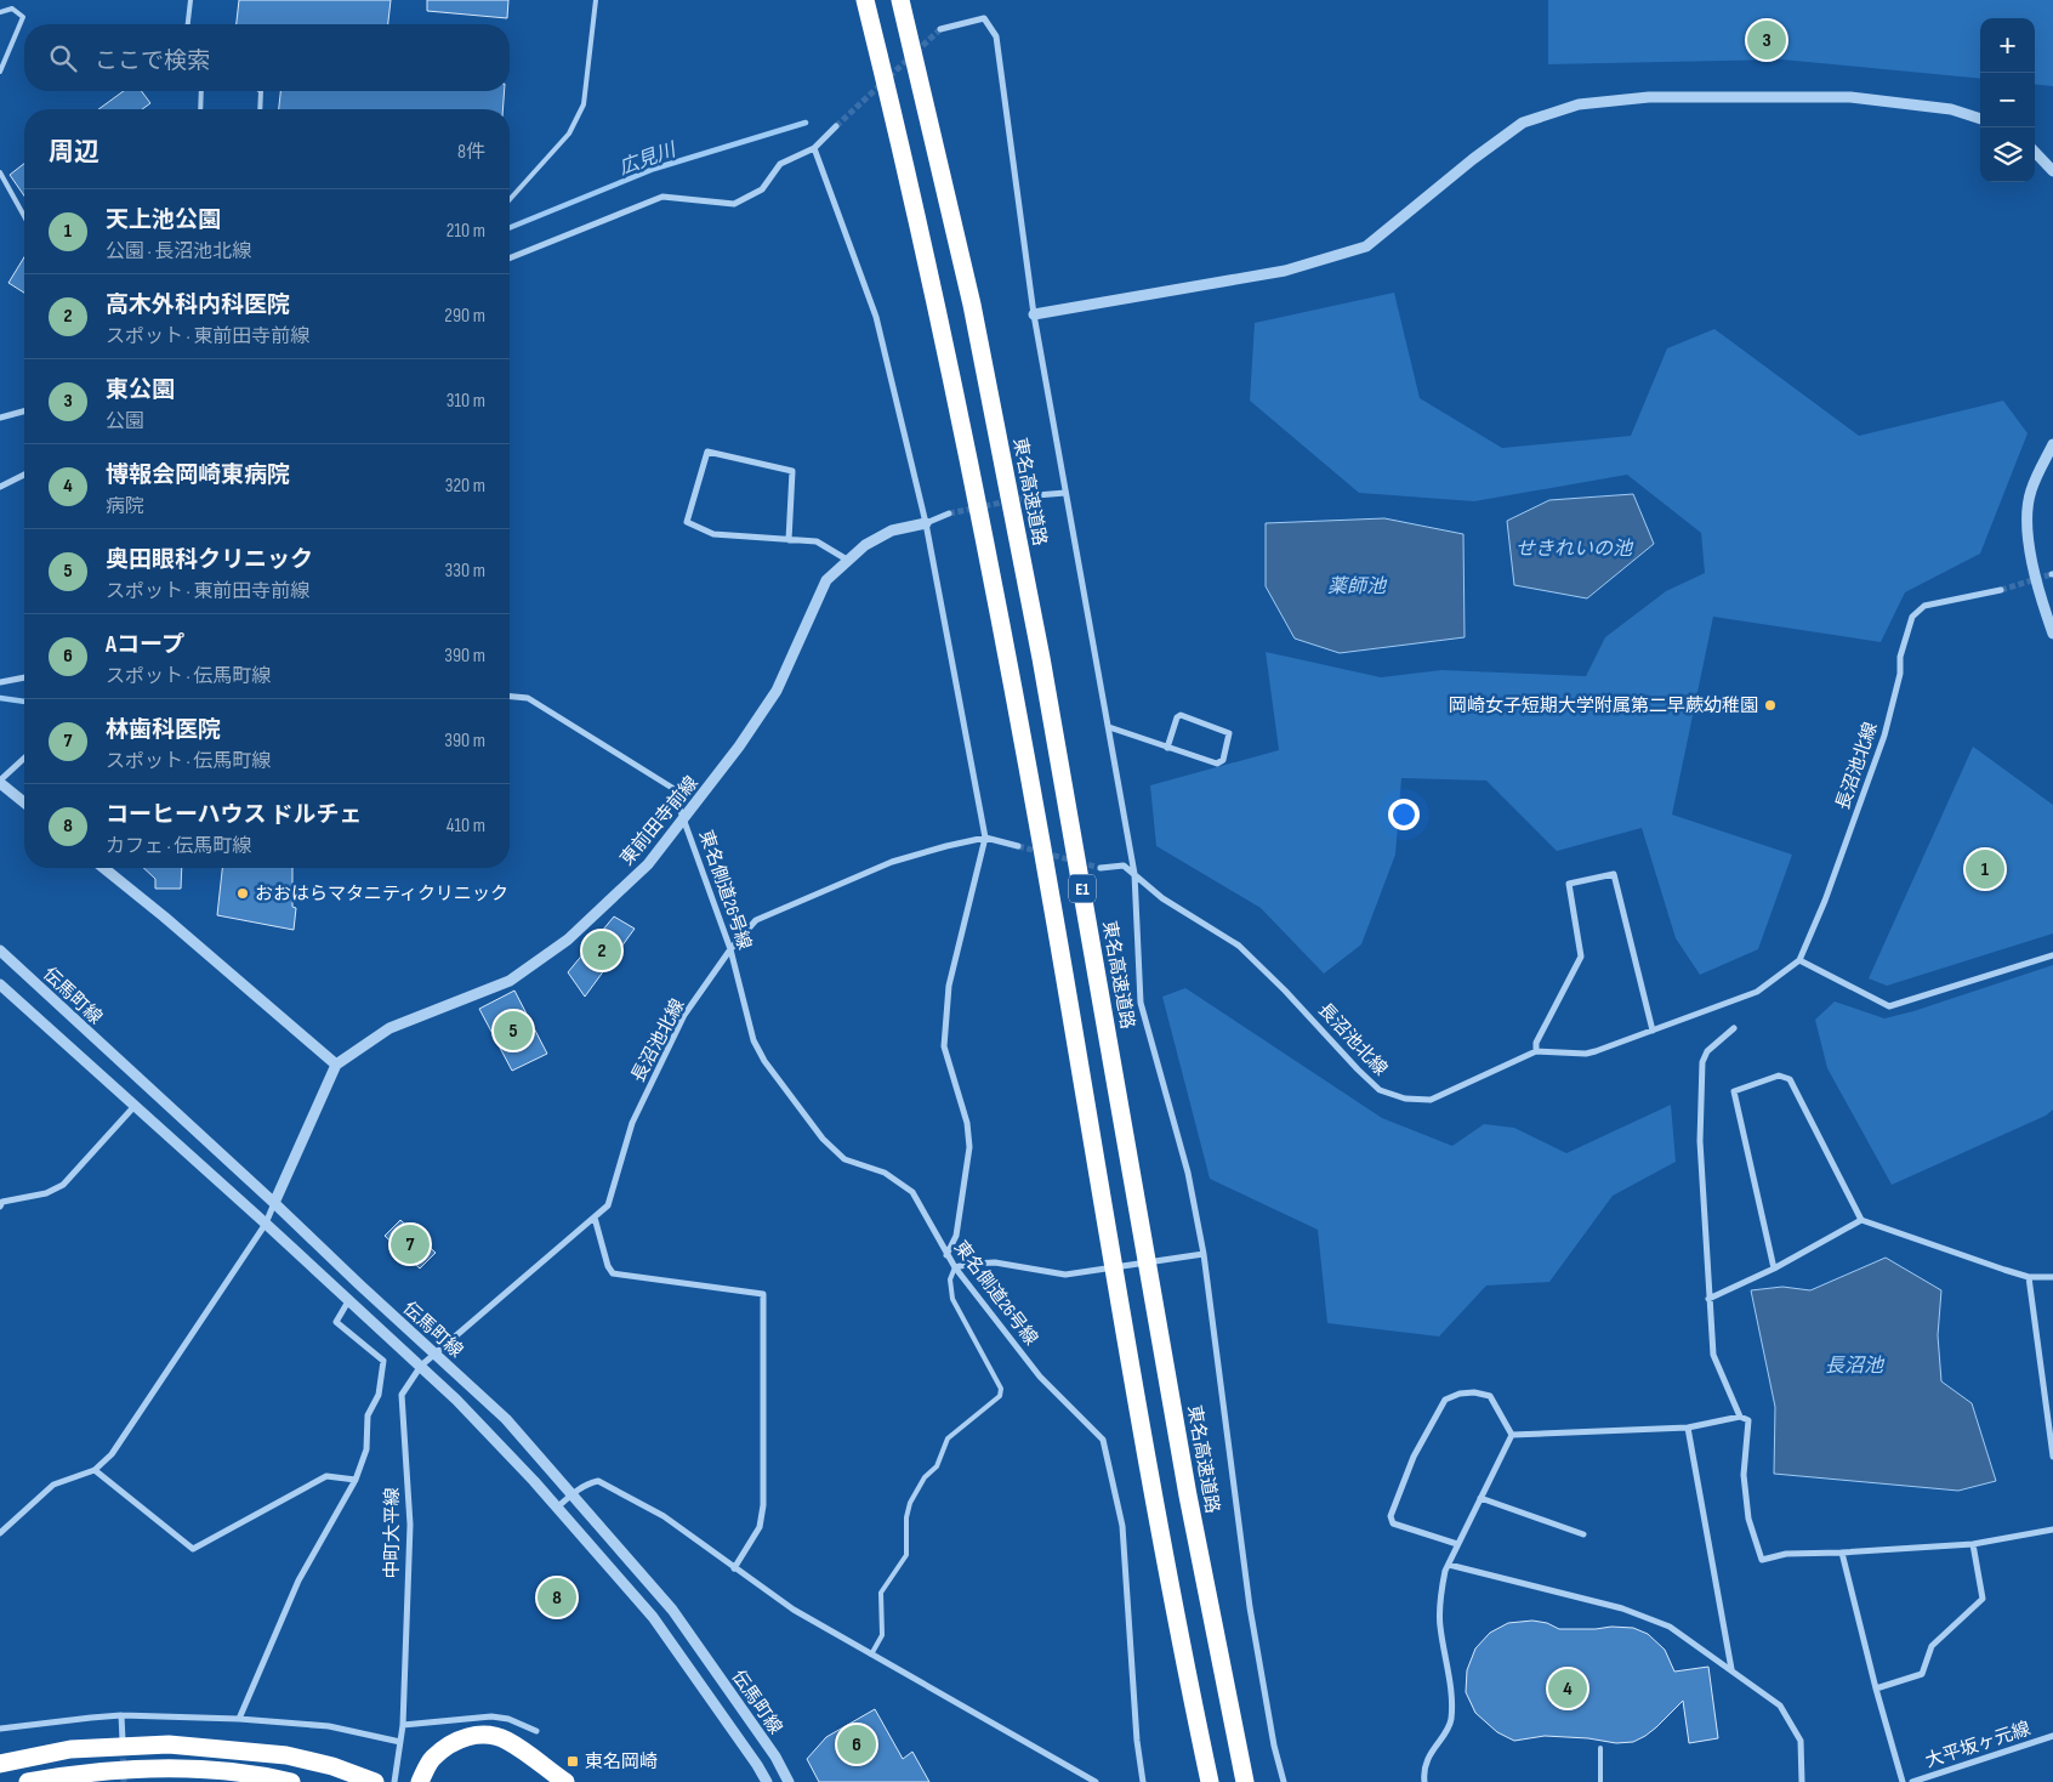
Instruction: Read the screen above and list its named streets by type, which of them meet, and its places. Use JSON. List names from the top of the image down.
{
  "streets": {
    "highway": ["東名高速道路", "E1"],
    "street": [
      "長沼池北線",
      "東前田寺前線",
      "東名側道26号線",
      "伝馬町線",
      "中町大平線",
      "大平坂ヶ元線"
    ]
  },
  "crossings": [
    ["長沼池北線", "東名側道26号線"],
    ["長沼池北線", "伝馬町線"],
    ["長沼池北線", "中町大平線"],
    ["東前田寺前線", "東名側道26号線"],
    ["伝馬町線", "中町大平線"]
  ],
  "water": [
    "広見川",
    "せきれいの池",
    "薬師池",
    "長沼池"
  ],
  "places": {
    "other": ["岡崎女子短期大学附属第二早蕨幼稚園", "おおはらマタニティクリニック"],
    "transit": ["東名岡崎"]
  },
  "page": {
    "map_buttons": ["+", "−"],
    "pins": [
      "3",
      "1",
      "2",
      "5",
      "7",
      "8",
      "4",
      "6"
    ],
    "search": "ここで検索",
    "heading": ["周辺", "8件"],
    "list": [
      {
        "mark": "1",
        "name": "天上池公園",
        "note": "公園 · 長沼池北線",
        "value": "210 m"
      },
      {
        "mark": "2",
        "name": "高木外科内科医院",
        "note": "スポット · 東前田寺前線",
        "value": "290 m"
      },
      {
        "mark": "3",
        "name": "東公園",
        "note": "公園",
        "value": "310 m"
      },
      {
        "mark": "4",
        "name": "博報会岡崎東病院",
        "note": "病院",
        "value": "320 m"
      },
      {
        "mark": "5",
        "name": "奥田眼科クリニック",
        "note": "スポット · 東前田寺前線",
        "value": "330 m"
      },
      {
        "mark": "6",
        "name": "Aコープ",
        "note": "スポット · 伝馬町線",
        "value": "390 m"
      },
      {
        "mark": "7",
        "name": "林歯科医院",
        "note": "スポット · 伝馬町線",
        "value": "390 m"
      },
      {
        "mark": "8",
        "name": "コーヒーハウス ドルチェ",
        "note": "カフェ · 伝馬町線",
        "value": "410 m"
      }
    ]
  }
}
